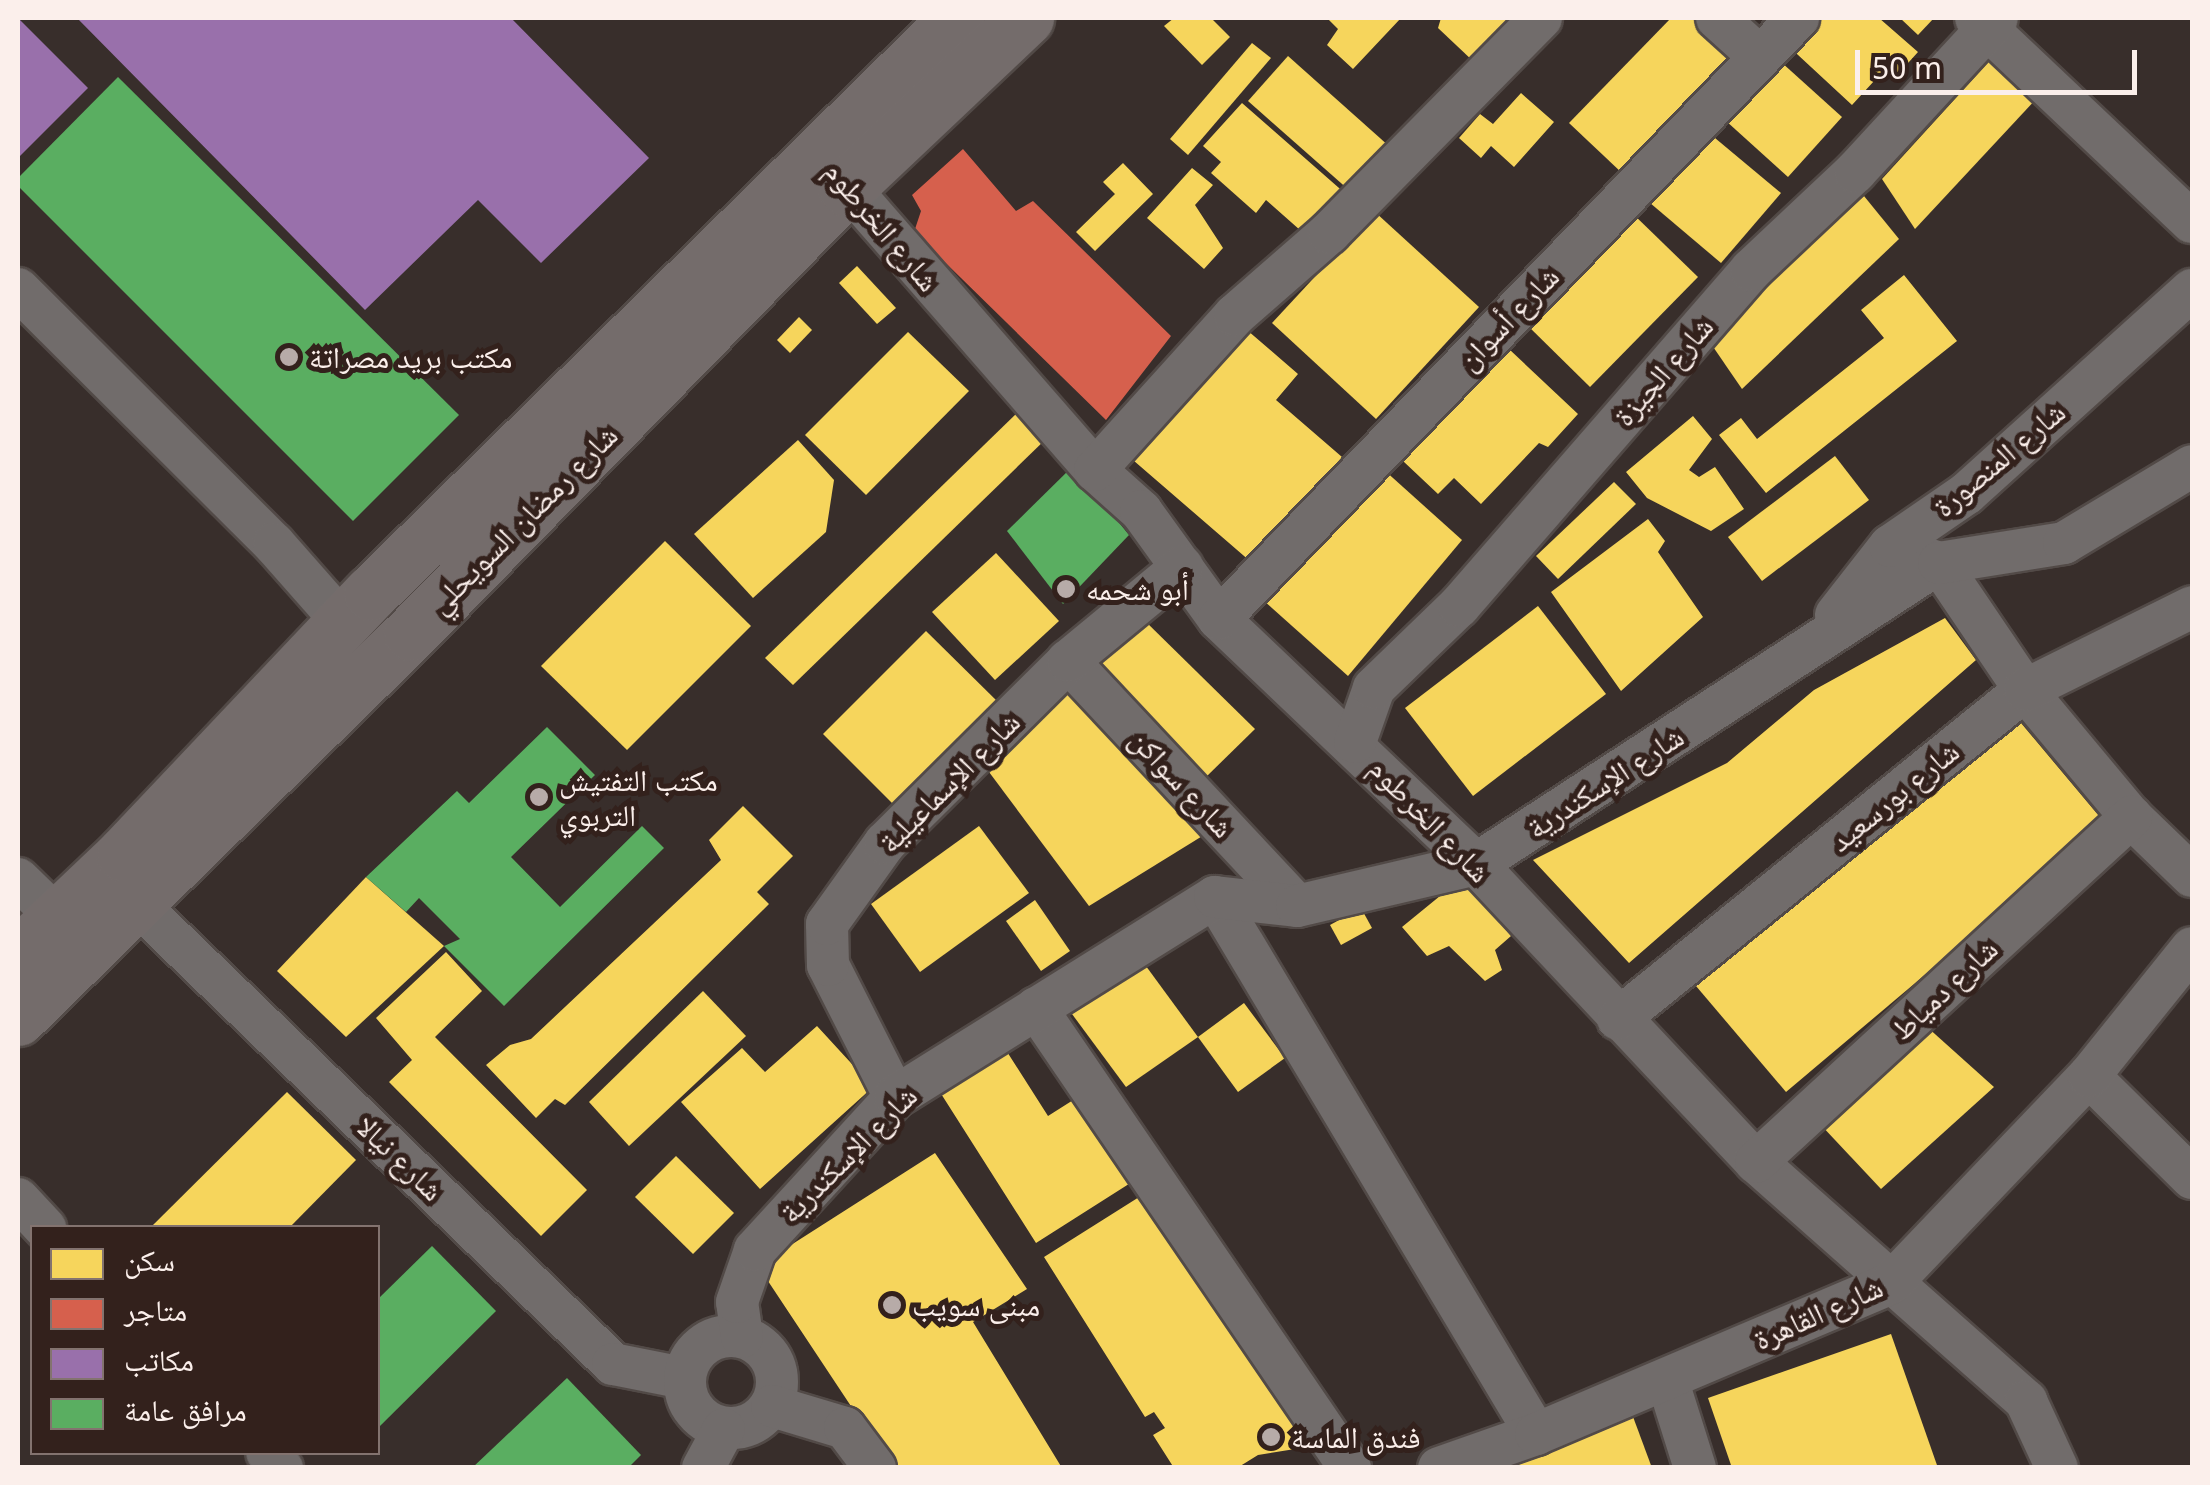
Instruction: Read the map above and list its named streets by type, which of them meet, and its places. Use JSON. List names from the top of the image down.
{
  "streets": {
    "main road": ["شارع رمضان السويحلي"],
    "street": [
      "شارع الخرطوم",
      "شارع أسوان",
      "شارع الجيزة",
      "شارع المنصورة",
      "شارع الإسماعيلية",
      "شارع الإسكندرية",
      "شارع سواكن",
      "شارع بورسعيد",
      "شارع دمياط",
      "شارع نيالا",
      "شارع القاهرة"
    ]
  },
  "crossings": [
    ["شارع الخرطوم", "شارع أسوان"],
    ["شارع الخرطوم", "شارع الجيزة"],
    ["شارع الخرطوم", "شارع رمضان السويحلي"],
    ["شارع الخرطوم", "شارع الإسماعيلية"],
    ["شارع الخرطوم", "شارع الإسكندرية"],
    ["شارع الخرطوم", "شارع بورسعيد"],
    ["شارع الخرطوم", "شارع دمياط"],
    ["شارع الخرطوم", "شارع القاهرة"],
    ["شارع المنصورة", "شارع الإسكندرية"],
    ["شارع رمضان السويحلي", "شارع نيالا"],
    ["شارع الإسماعيلية", "شارع الإسكندرية"],
    ["شارع الإسماعيلية", "شارع سواكن"],
    ["شارع الإسكندرية", "شارع سواكن"],
    ["شارع الإسكندرية", "شارع نيالا"]
  ],
  "places": [
    "مكتب بريد مصراتة",
    "أبو شحمه",
    "مكتب التفتيش التربوي",
    "مبنى سويب",
    "فندق الماسة"
  ],
  "legend": [
    "سكن",
    "متاجر",
    "مكاتب",
    "مرافق عامة"
  ],
  "scale_bar": "50 m"
}
